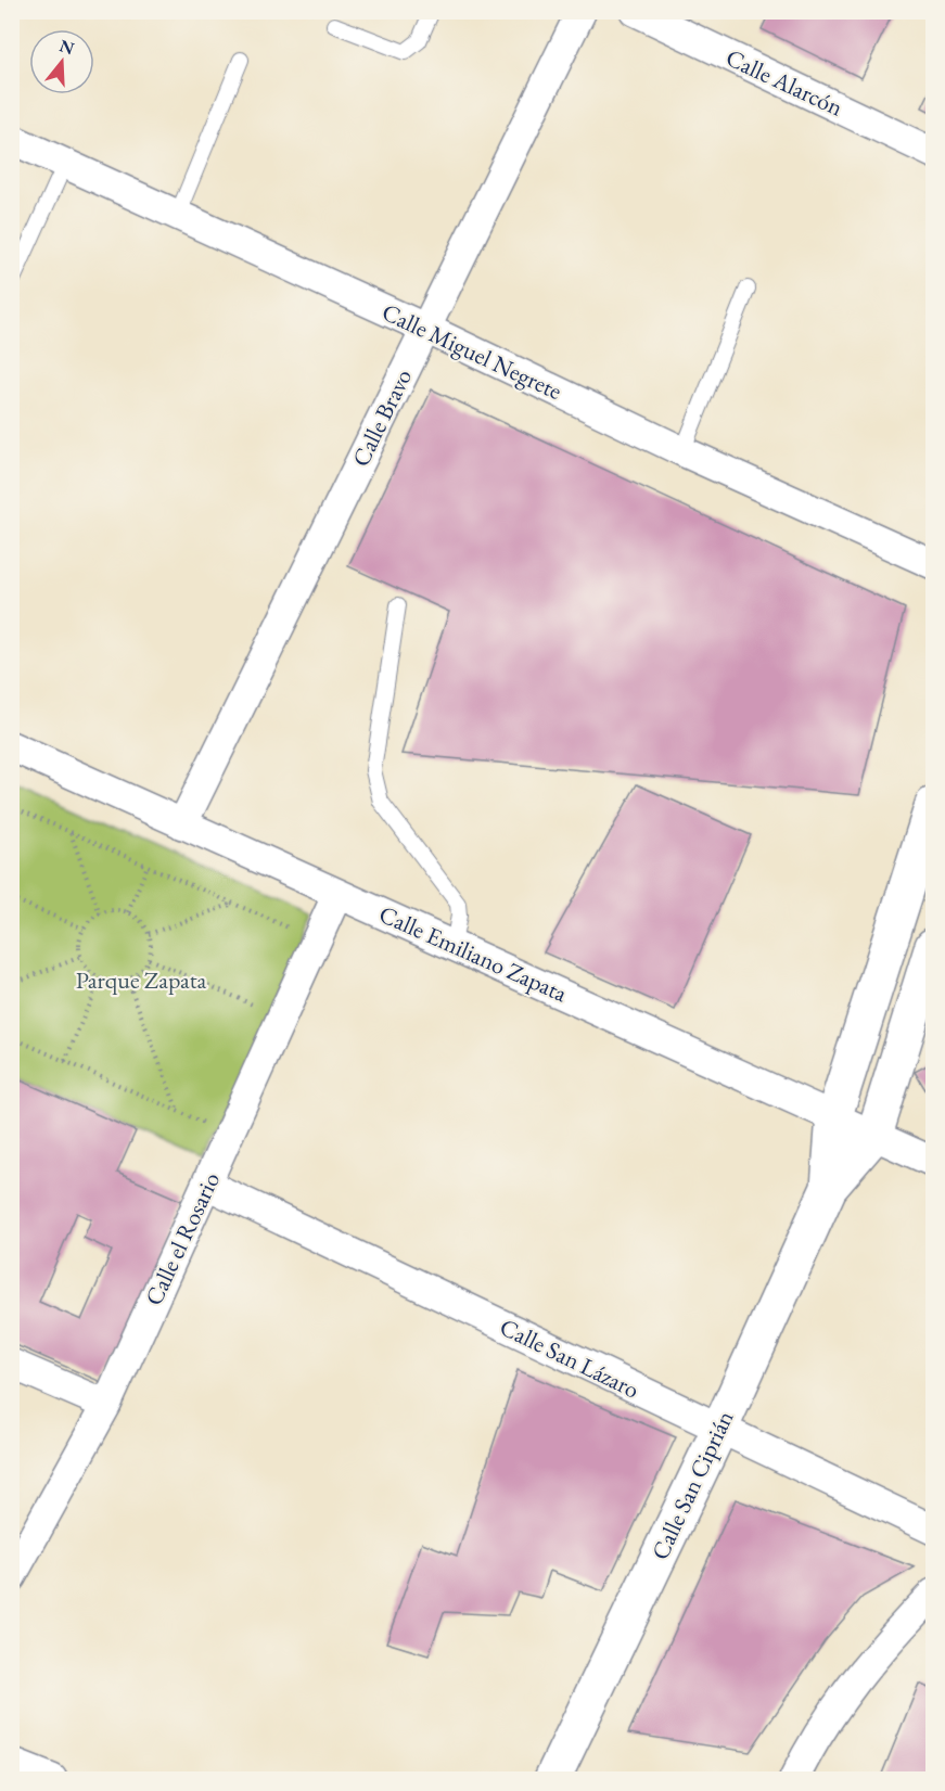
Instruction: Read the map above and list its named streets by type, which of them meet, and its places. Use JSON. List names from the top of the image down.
{
  "streets": {
    "street": [
      "Calle Alarcón",
      "Calle Miguel Negrete",
      "Calle Bravo",
      "Calle Emiliano Zapata",
      "Calle el Rosario",
      "Calle San Lázaro",
      "Calle San Ciprián"
    ]
  },
  "crossings": [
    ["Calle Miguel Negrete", "Calle Bravo"],
    ["Calle Bravo", "Calle Emiliano Zapata"],
    ["Calle Emiliano Zapata", "Calle el Rosario"],
    ["Calle Emiliano Zapata", "Calle San Ciprián"],
    ["Calle el Rosario", "Calle San Lázaro"],
    ["Calle San Lázaro", "Calle San Ciprián"]
  ],
  "parks": ["Parque Zapata"],
  "north": "top"
}
